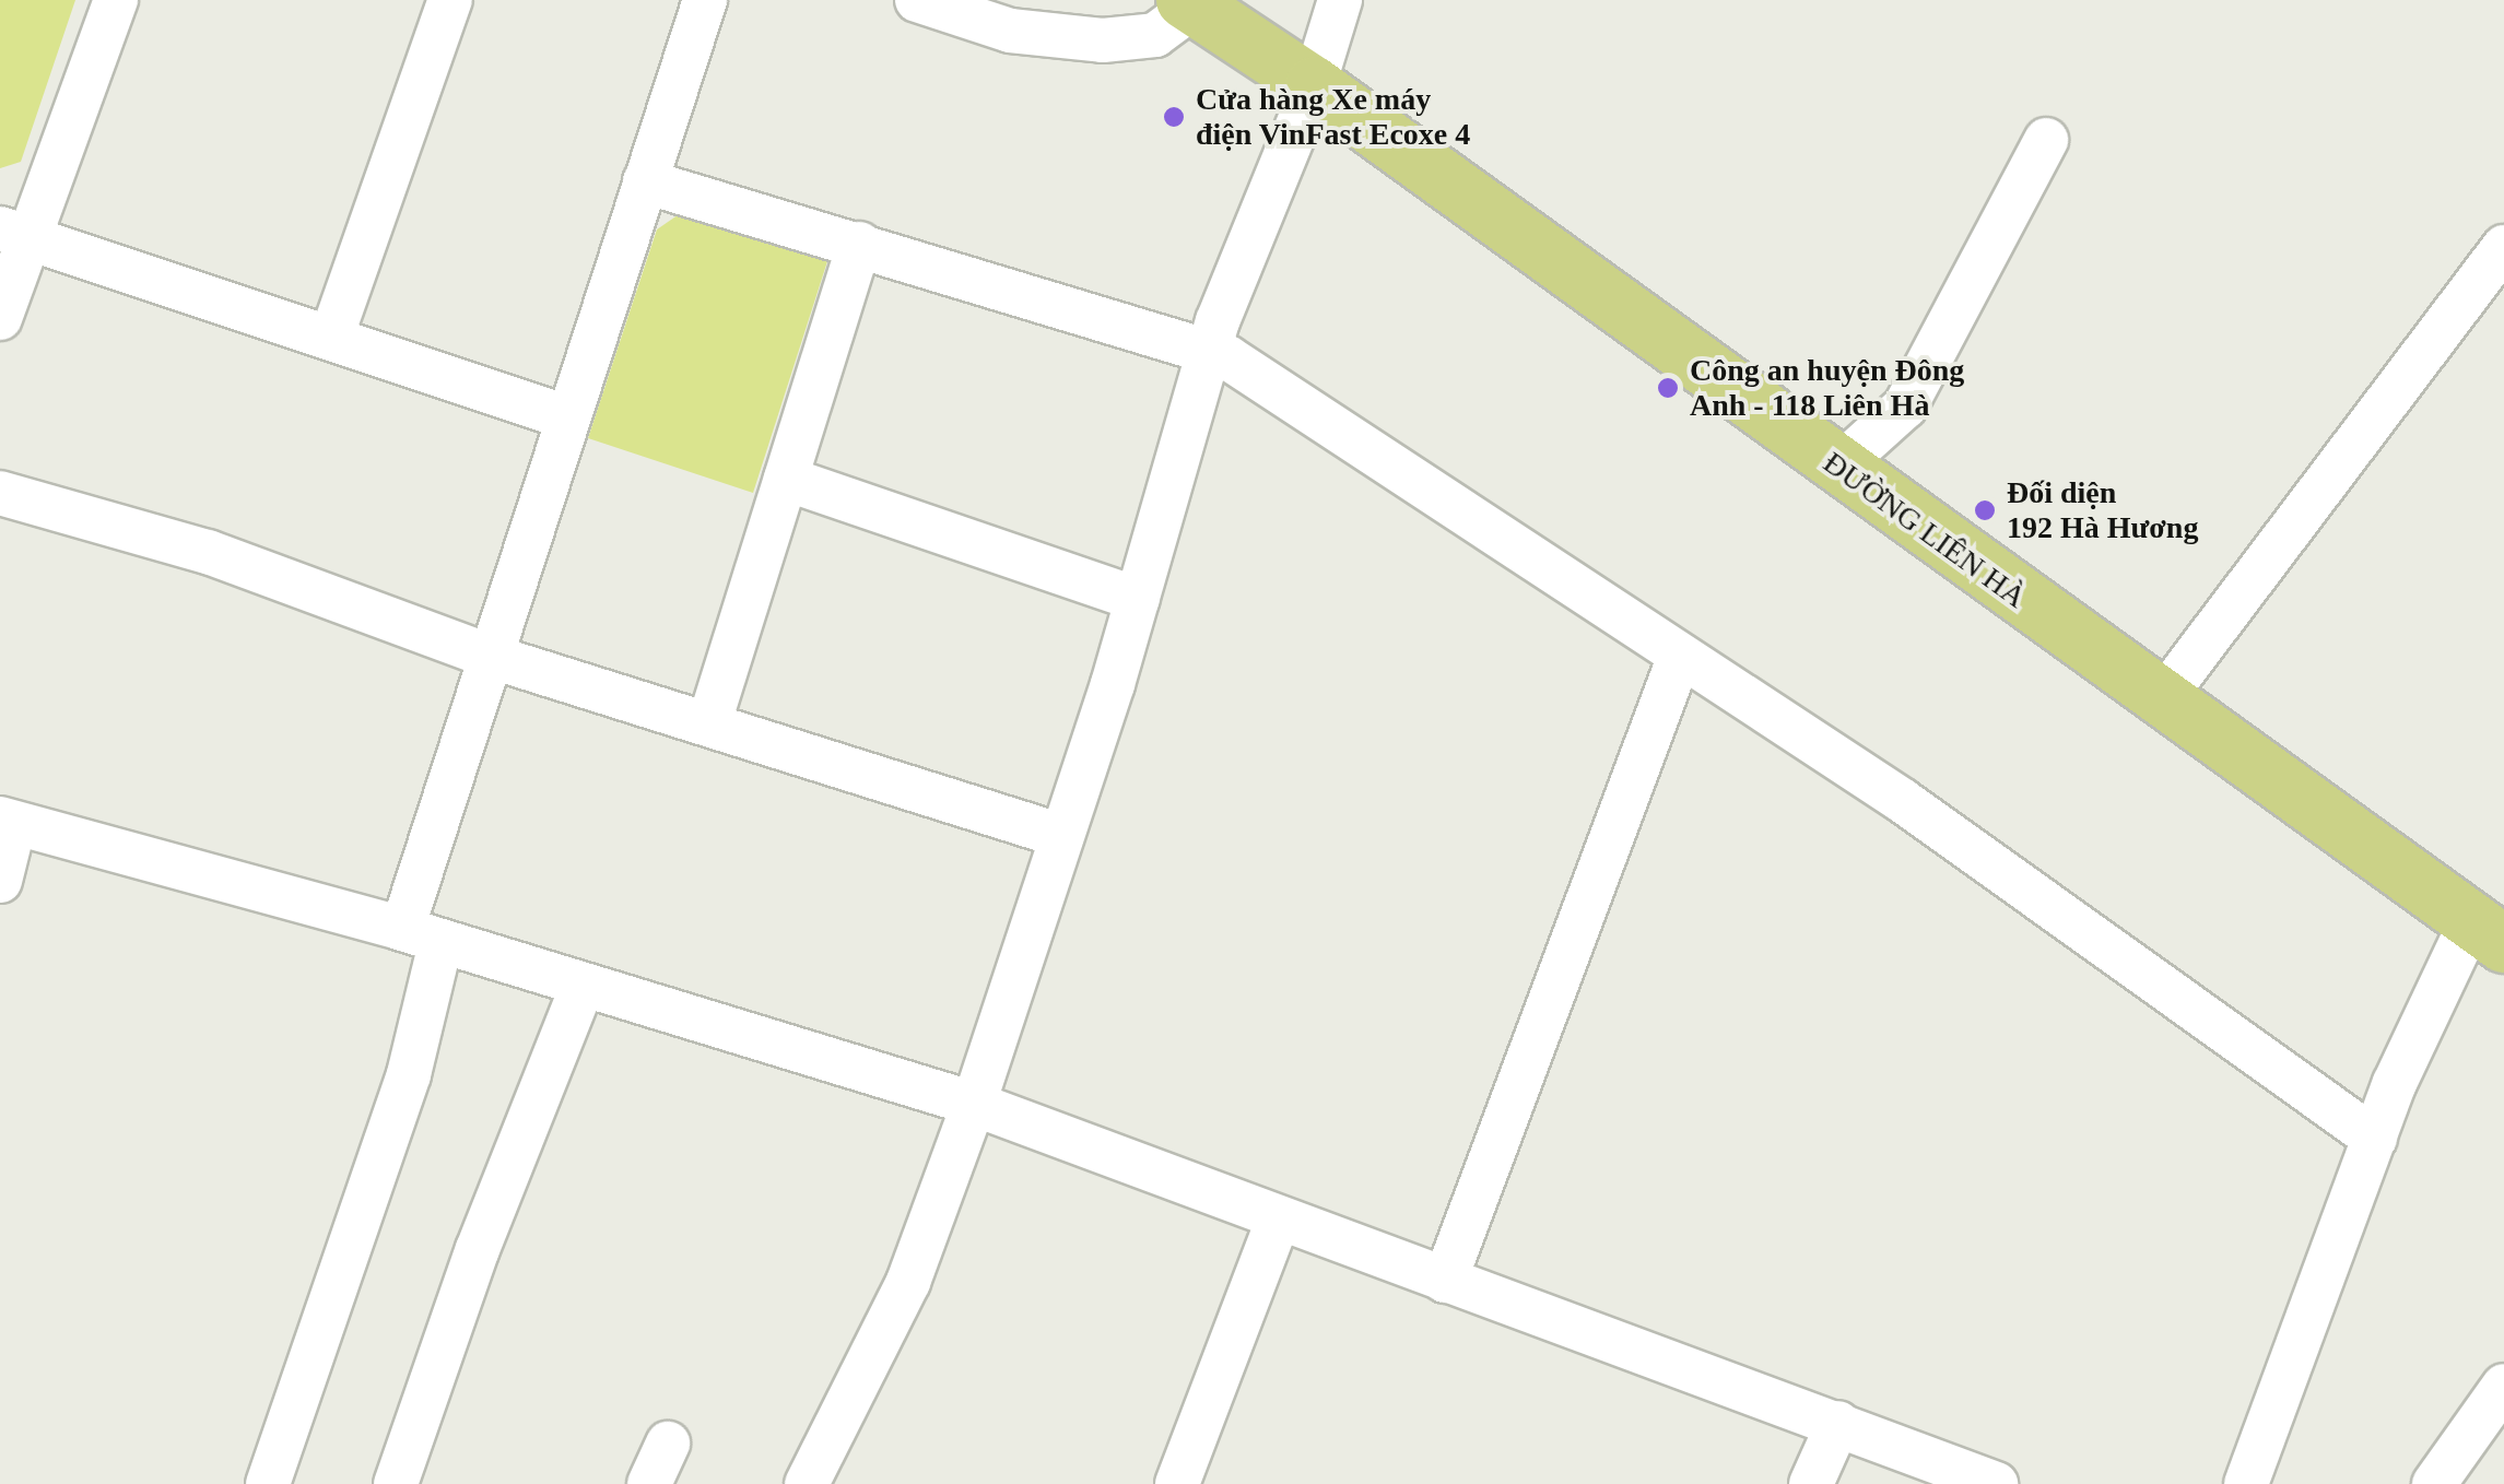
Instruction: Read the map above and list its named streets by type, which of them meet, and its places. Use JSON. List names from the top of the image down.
{
  "streets": {
    "main road": ["ĐƯỜNG LIÊN HÀ"]
  },
  "places": ["Cửa hàng Xe máy điện VinFast Ecoxe 4", "Công an huyện Đông Anh - 118 Liên Hà", "Đối diện 192 Hà Hương"]
}
